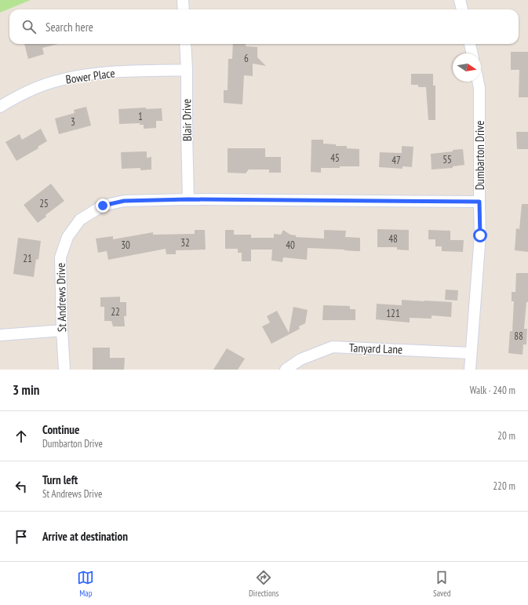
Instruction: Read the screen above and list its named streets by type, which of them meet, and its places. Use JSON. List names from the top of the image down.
{
  "streets": {
    "street": [
      "Bower Place",
      "Blair Drive",
      "Dumbarton Drive",
      "St Andrews Drive",
      "Tanyard Lane"
    ]
  },
  "crossings": [
    ["Bower Place", "Blair Drive"],
    ["Blair Drive", "St Andrews Drive"],
    ["Dumbarton Drive", "St Andrews Drive"],
    ["Dumbarton Drive", "Tanyard Lane"]
  ],
  "house_numbers": [
    "6",
    "1",
    "3",
    "45",
    "55",
    "47",
    "25",
    "48",
    "32",
    "30",
    "40",
    "21",
    "22",
    "121",
    "88"
  ],
  "north": "right",
  "page": {
    "search": "Search here",
    "heading": ["3 min", "Walk · 240 m"],
    "list": [
      ["Continue", "Dumbarton Drive", "20 m"],
      ["Turn left", "St Andrews Drive", "220 m"],
      "Arrive at destination"
    ],
    "nav": ["Map", "Directions", "Saved"]
  }
}
